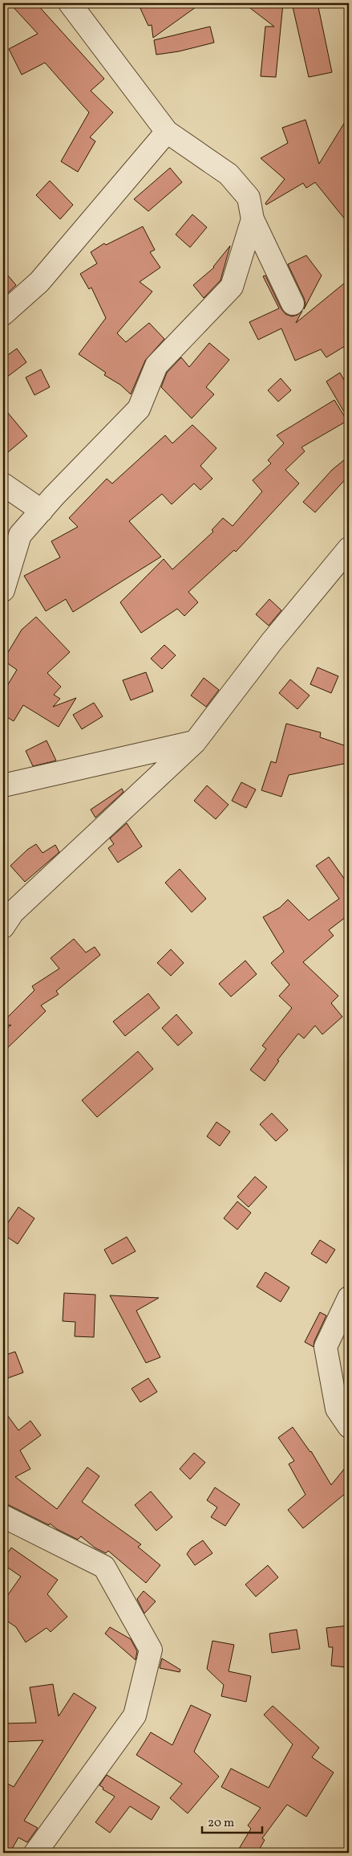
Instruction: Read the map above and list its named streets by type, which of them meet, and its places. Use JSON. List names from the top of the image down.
{
  "scale_bar": "20 m"
}
